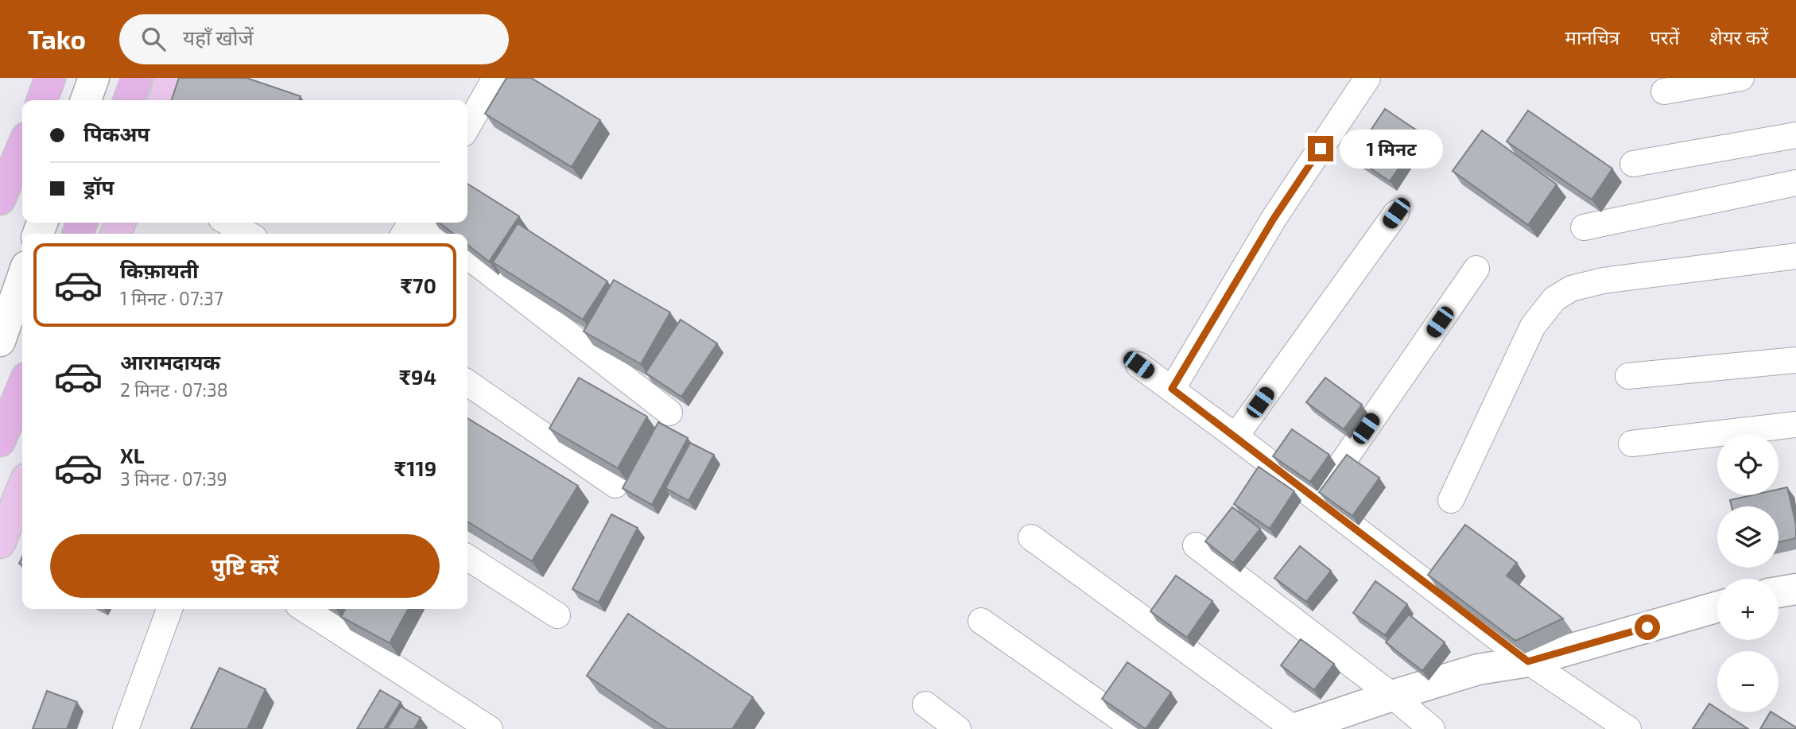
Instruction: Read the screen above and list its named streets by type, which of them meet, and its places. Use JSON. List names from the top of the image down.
{
  "page": {
    "header": "Tako",
    "search": "यहाँ खोजें",
    "nav": ["मानचित्र", "परतें", "शेयर करें"],
    "banner": ["पिकअप", "ड्रॉप"],
    "bubble": "1 मिनट",
    "list": [
      {
        "name": "किफ़ायती",
        "note": "1 मिनट · 07:37",
        "value": "₹70"
      },
      {
        "name": "आरामदायक",
        "note": "2 मिनट · 07:38",
        "value": "₹94"
      },
      {
        "name": "XL",
        "note": "3 मिनट · 07:39",
        "value": "₹119"
      }
    ],
    "map_buttons": ["+", "−"],
    "buttons": "पुष्टि करें"
  }
}
